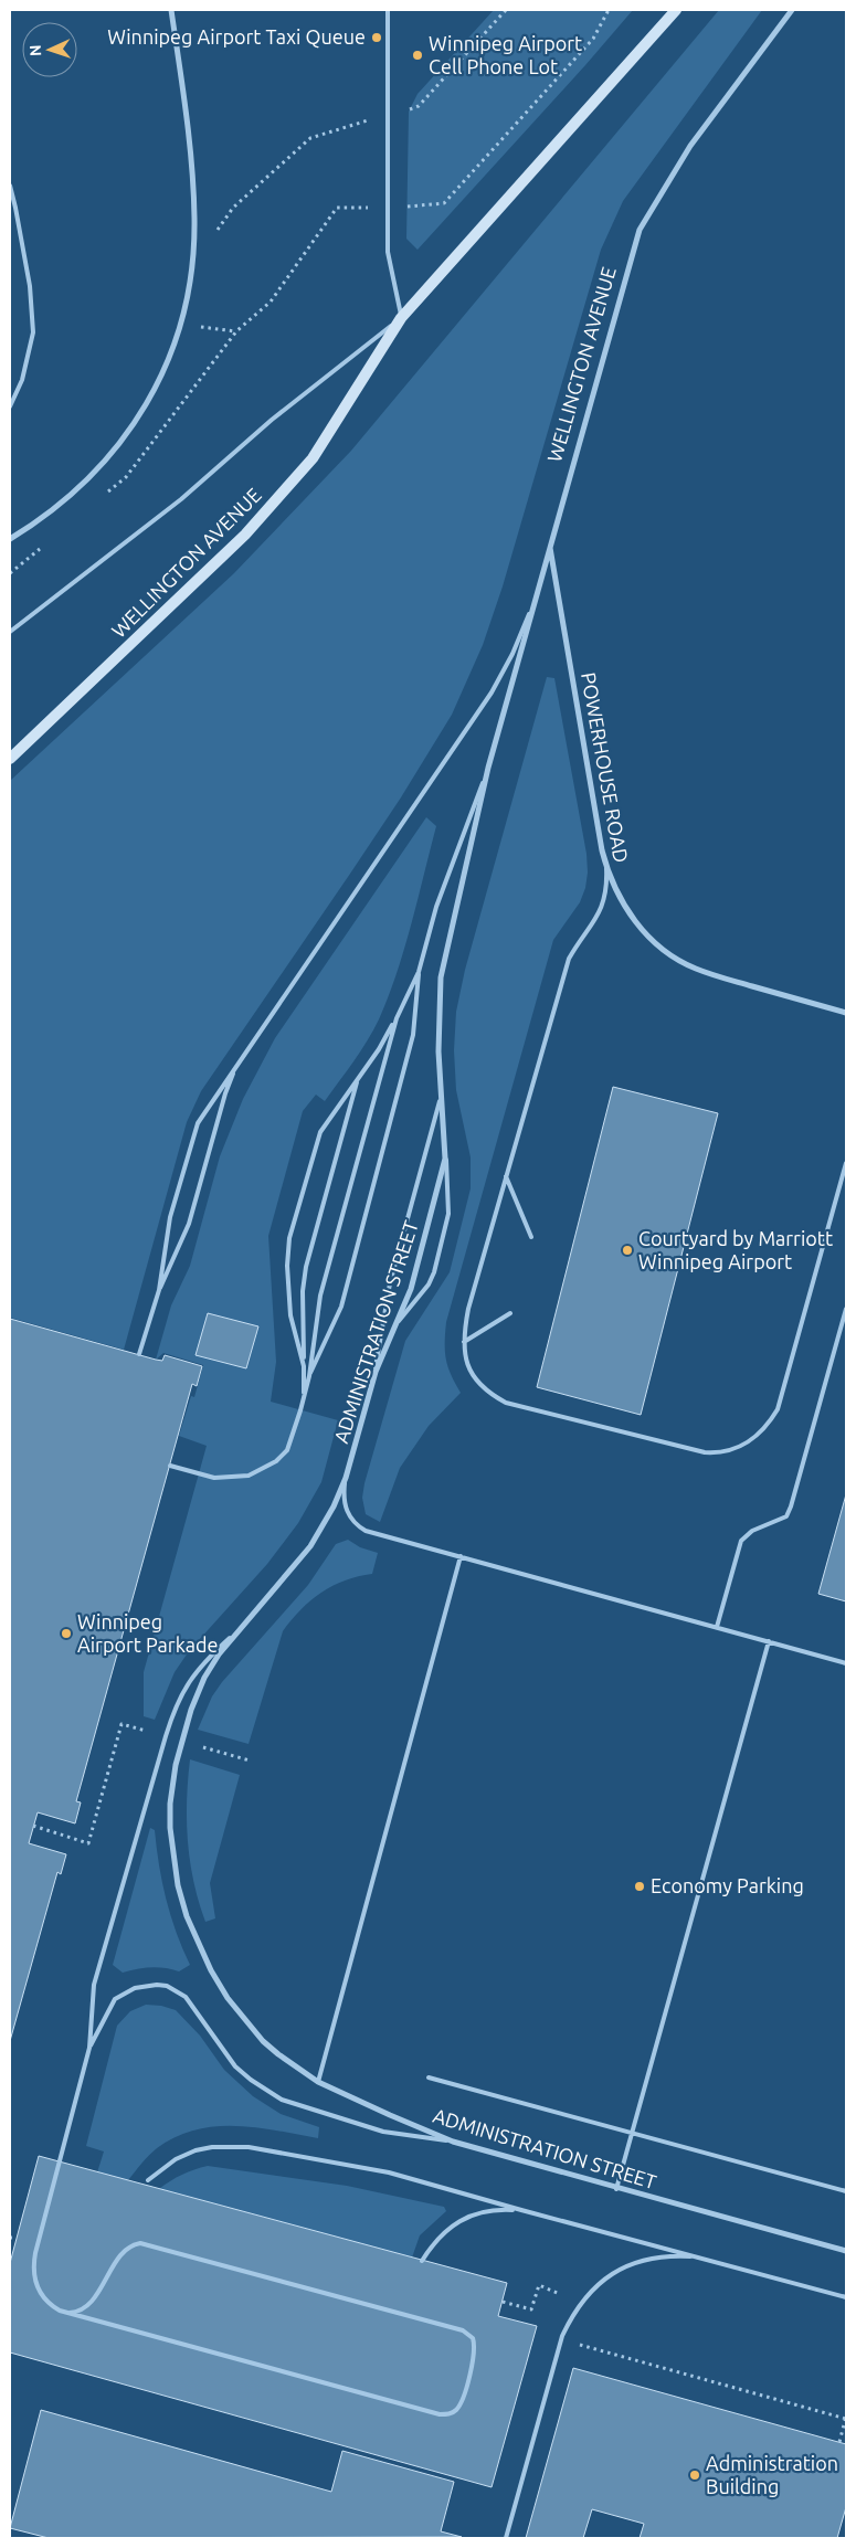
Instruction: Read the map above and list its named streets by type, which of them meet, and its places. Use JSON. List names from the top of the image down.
{
  "streets": {
    "main road": ["WELLINGTON AVENUE"],
    "street": ["POWERHOUSE ROAD", "ADMINISTRATION STREET"]
  },
  "crossings": [
    ["WELLINGTON AVENUE", "POWERHOUSE ROAD"],
    ["WELLINGTON AVENUE", "ADMINISTRATION STREET"]
  ],
  "places": [
    "Winnipeg Airport Taxi Queue",
    "Winnipeg Airport Cell Phone Lot",
    "Courtyard by Marriott Winnipeg Airport",
    "Winnipeg Airport Parkade",
    "Economy Parking",
    "Administration Building"
  ],
  "north": "left"
}
